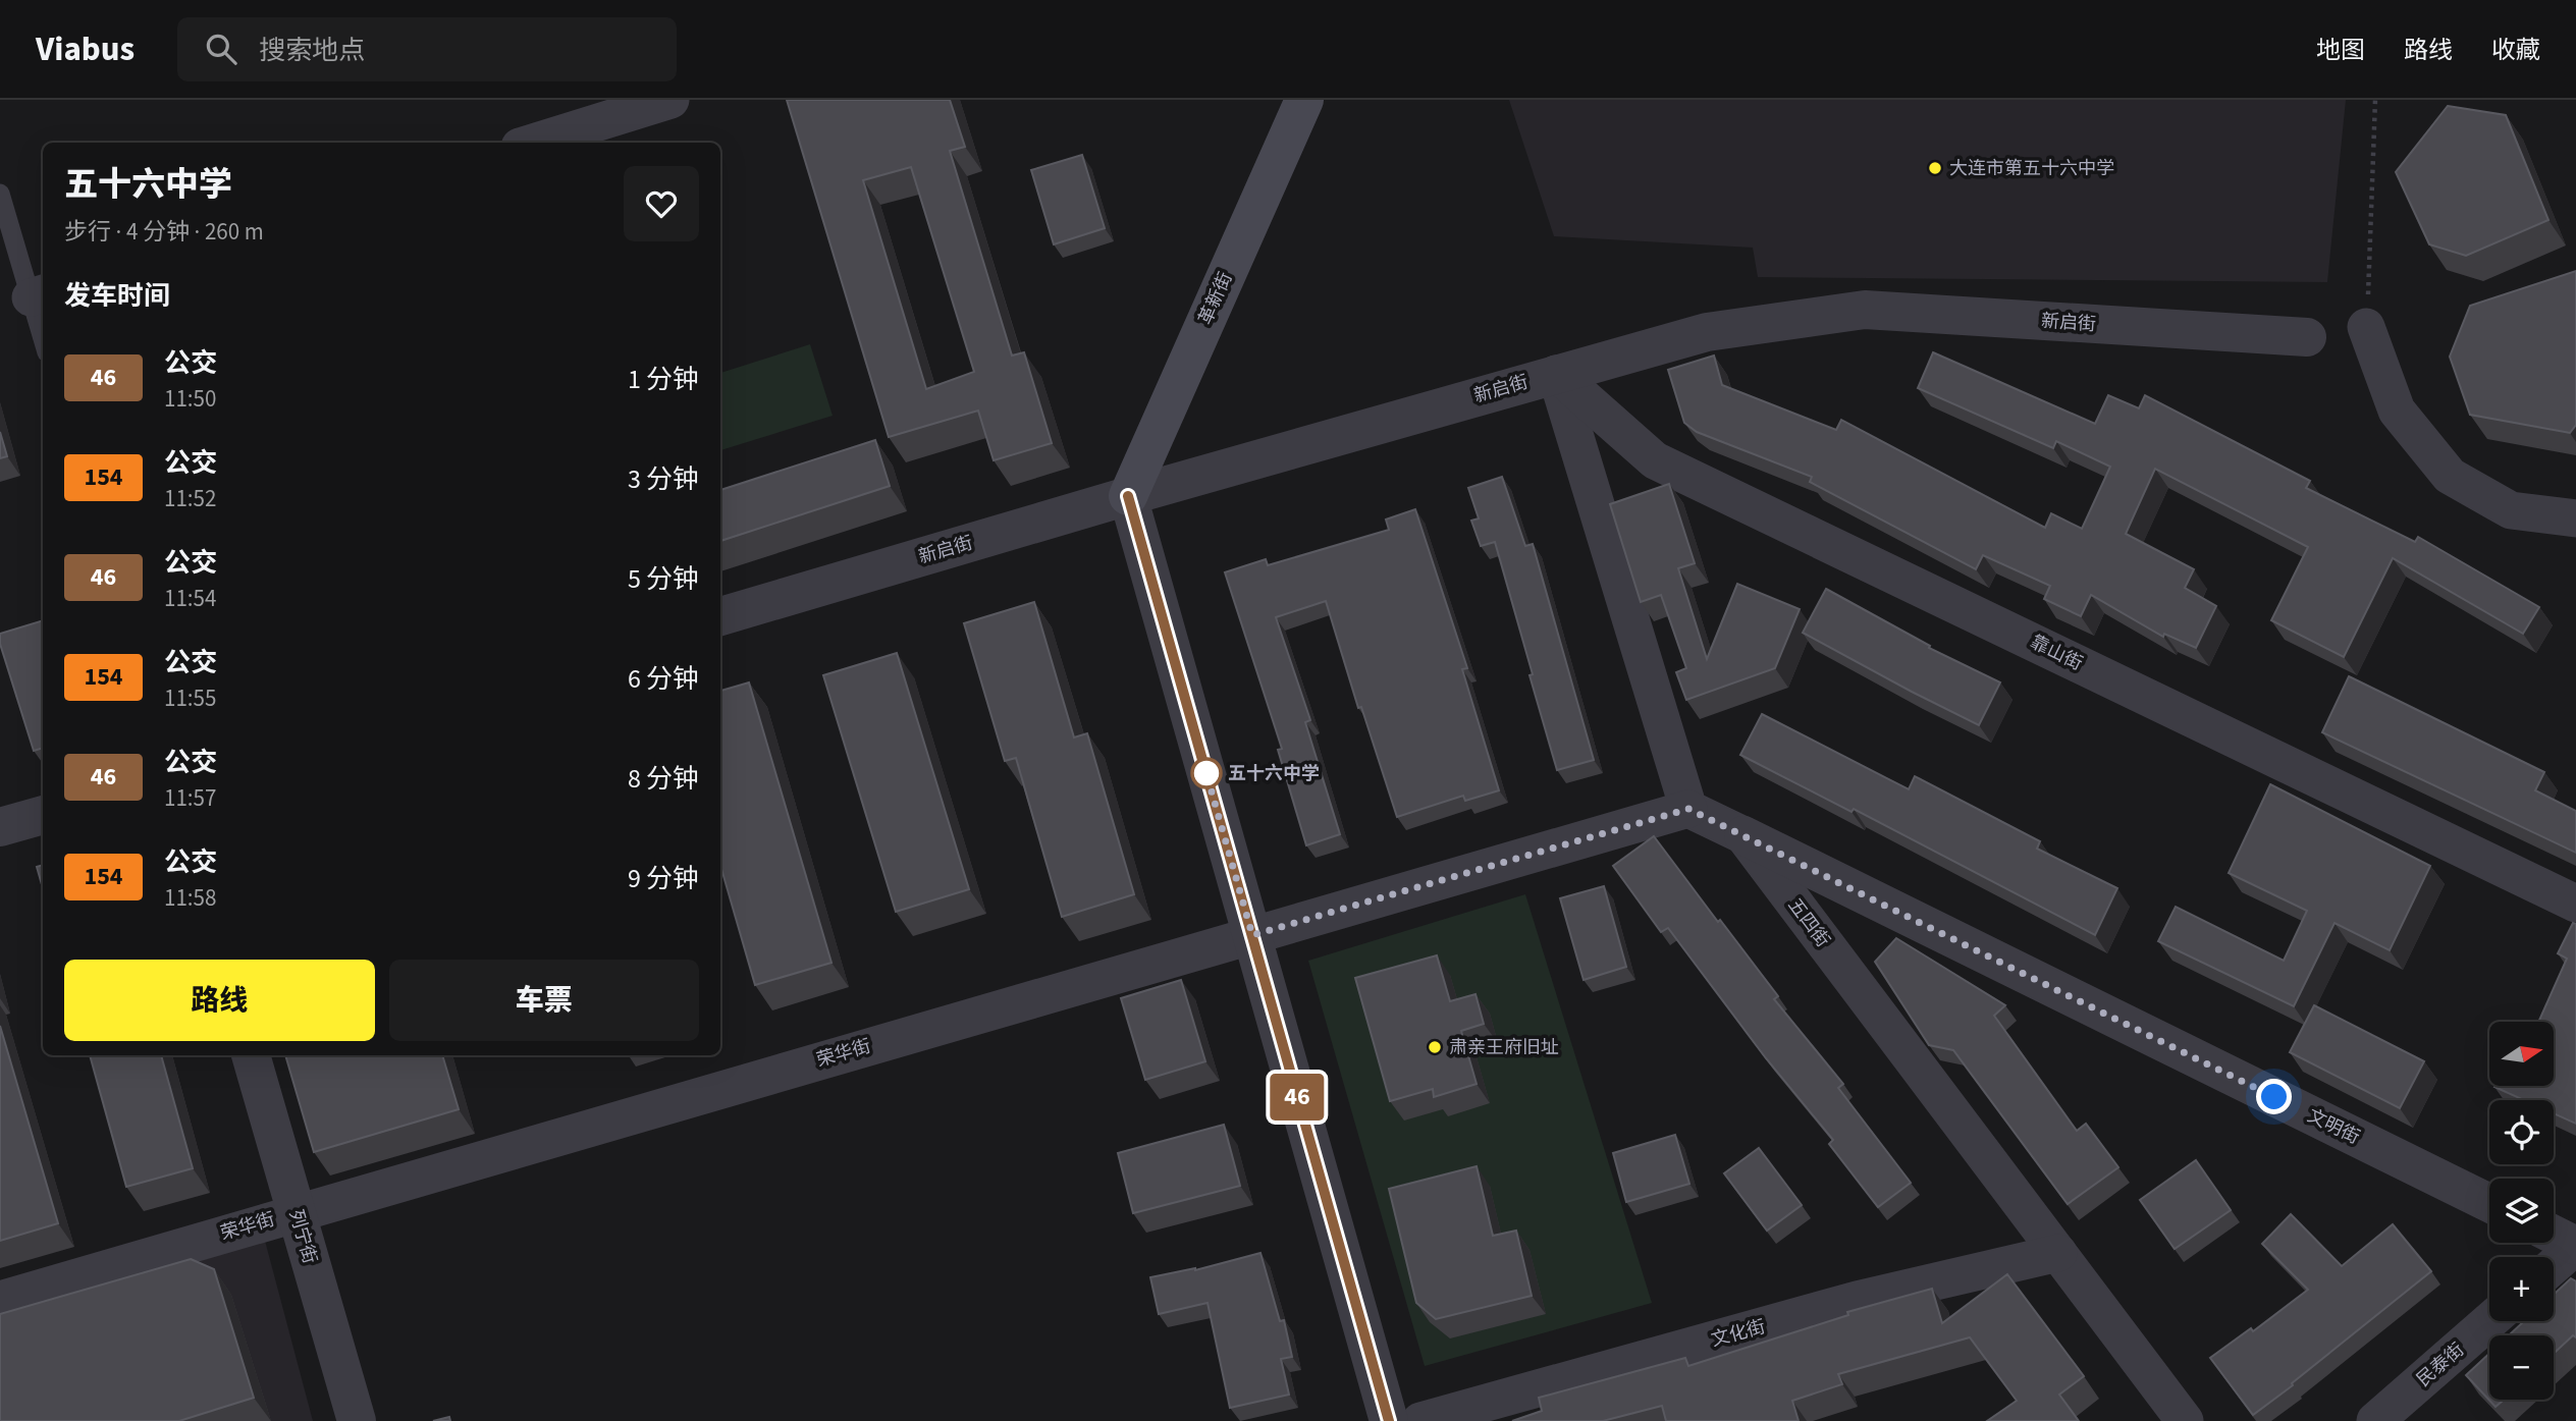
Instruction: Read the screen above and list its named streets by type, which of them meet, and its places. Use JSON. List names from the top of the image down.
{
  "streets": {
    "main road": ["革新街"],
    "street": [
      "新启街",
      "靠山街",
      "五四街",
      "荣华街",
      "文明街",
      "列宁街",
      "文化街",
      "民泰街"
    ]
  },
  "crossings": [
    ["革新街", "新启街"],
    ["新启街", "靠山街"],
    ["五四街", "荣华街"],
    ["五四街", "文明街"],
    ["五四街", "文化街"],
    ["荣华街", "列宁街"]
  ],
  "places": ["大连市第五十六中学", "五十六中学", "肃亲王府旧址"],
  "lines": ["bus line 46"],
  "north": "right",
  "page": {
    "header": "Viabus",
    "search": "搜索地点",
    "nav": ["地图", "路线", "收藏"],
    "on_map": "46",
    "heading": [
      ["五十六中学", "步行 · 4 分钟 · 260 m"],
      "发车时间"
    ],
    "list": [
      {
        "mark": "46",
        "name": "公交",
        "note": "11:50",
        "value": "1 分钟"
      },
      {
        "mark": "154",
        "name": "公交",
        "note": "11:52",
        "value": "3 分钟"
      },
      {
        "mark": "46",
        "name": "公交",
        "note": "11:54",
        "value": "5 分钟"
      },
      {
        "mark": "154",
        "name": "公交",
        "note": "11:55",
        "value": "6 分钟"
      },
      {
        "mark": "46",
        "name": "公交",
        "note": "11:57",
        "value": "8 分钟"
      },
      {
        "mark": "154",
        "name": "公交",
        "note": "11:58",
        "value": "9 分钟"
      }
    ],
    "buttons": ["路线", "车票"],
    "map_buttons": ["+", "−"]
  }
}
